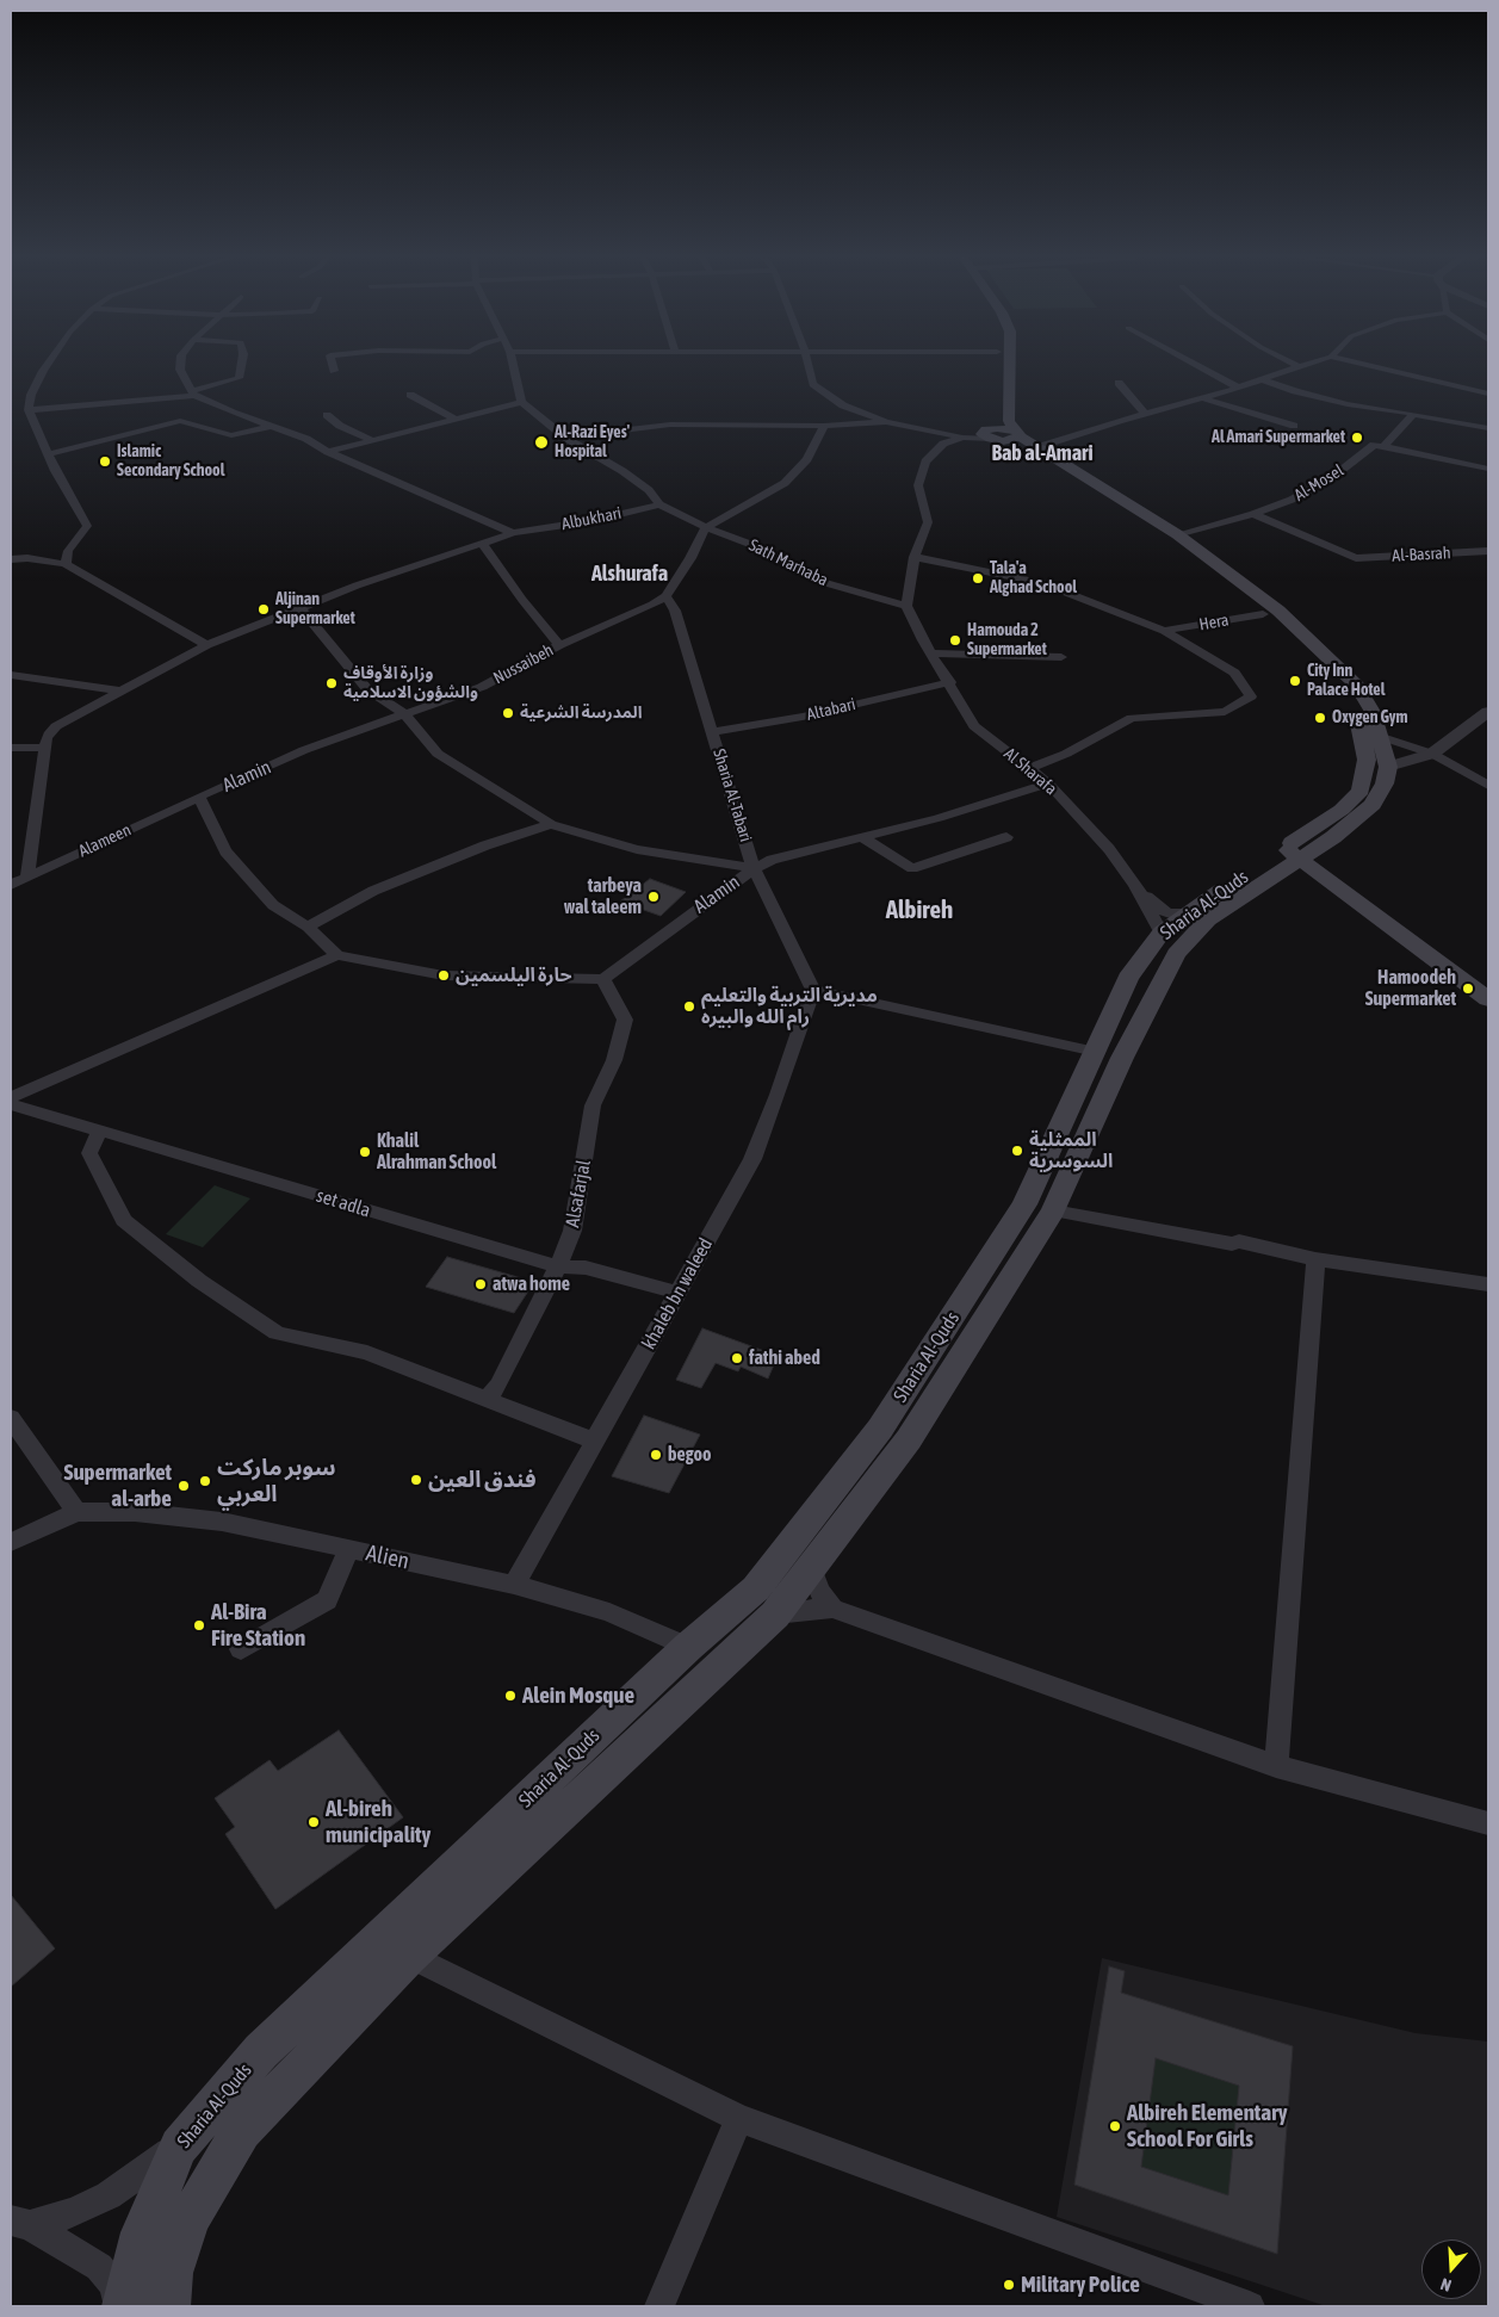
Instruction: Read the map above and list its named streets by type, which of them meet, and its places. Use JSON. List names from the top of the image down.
{
  "streets": {
    "main road": ["Sharia Al-Quds"],
    "street": [
      "Al-Mosel",
      "Albukhari",
      "Al-Basrah",
      "Sath Marhaba",
      "Hera",
      "Nussaibeh",
      "Altabari",
      "Al Sharafa",
      "Alamin",
      "Sharia Al-Tabari",
      "Alameen",
      "Alsafarjal",
      "set adla",
      "khaleb bn waleed",
      "Alien"
    ]
  },
  "crossings": [
    ["Al-Mosel", "Al-Basrah"],
    ["Sath Marhaba", "Nussaibeh"],
    ["Sath Marhaba", "Al Sharafa"],
    ["Hera", "Sharia Al-Quds"],
    ["Nussaibeh", "Alamin"],
    ["Nussaibeh", "Sharia Al-Tabari"],
    ["Altabari", "Al Sharafa"],
    ["Altabari", "Sharia Al-Tabari"],
    ["Al Sharafa", "Sharia Al-Quds"],
    ["Alamin", "Sharia Al-Tabari"],
    ["Alamin", "Alameen"],
    ["Alamin", "Alsafarjal"],
    ["Sharia Al-Tabari", "khaleb bn waleed"],
    ["Sharia Al-Quds", "Alien"],
    ["Alsafarjal", "set adla"],
    ["set adla", "khaleb bn waleed"],
    ["khaleb bn waleed", "Alien"]
  ],
  "districts": ["Bab al-Amari", "Alshurafa", "Albireh"],
  "places": [
    "Al Amari Supermarket",
    "Al-Razi Eyes' Hospital",
    "Islamic Secondary School",
    "Tala'a Alghad School",
    "Aljinan Supermarket",
    "Hamouda 2 Supermarket",
    "City Inn Palace Hotel",
    "وزارة الأوقاف والشؤون الاسلامية",
    "المدرسة الشرعية",
    "Oxygen Gym",
    "tarbeya wal taleem",
    "حارة اليلسمين",
    "Hamoodeh Supermarket",
    "مديرية التربية والتعليم رام الله والبيره",
    "الممثلية السوسرية",
    "Khalil Alrahman School",
    "atwa home",
    "fathi abed",
    "begoo",
    "فندق العين",
    "سوبر ماركت العربي",
    "Supermarket al-arbe",
    "Al-Bira Fire Station",
    "Alein Mosque",
    "Al-bireh municipality",
    "Albireh Elementary School For Girls",
    "Military Police"
  ],
  "north": "bottom"
}
